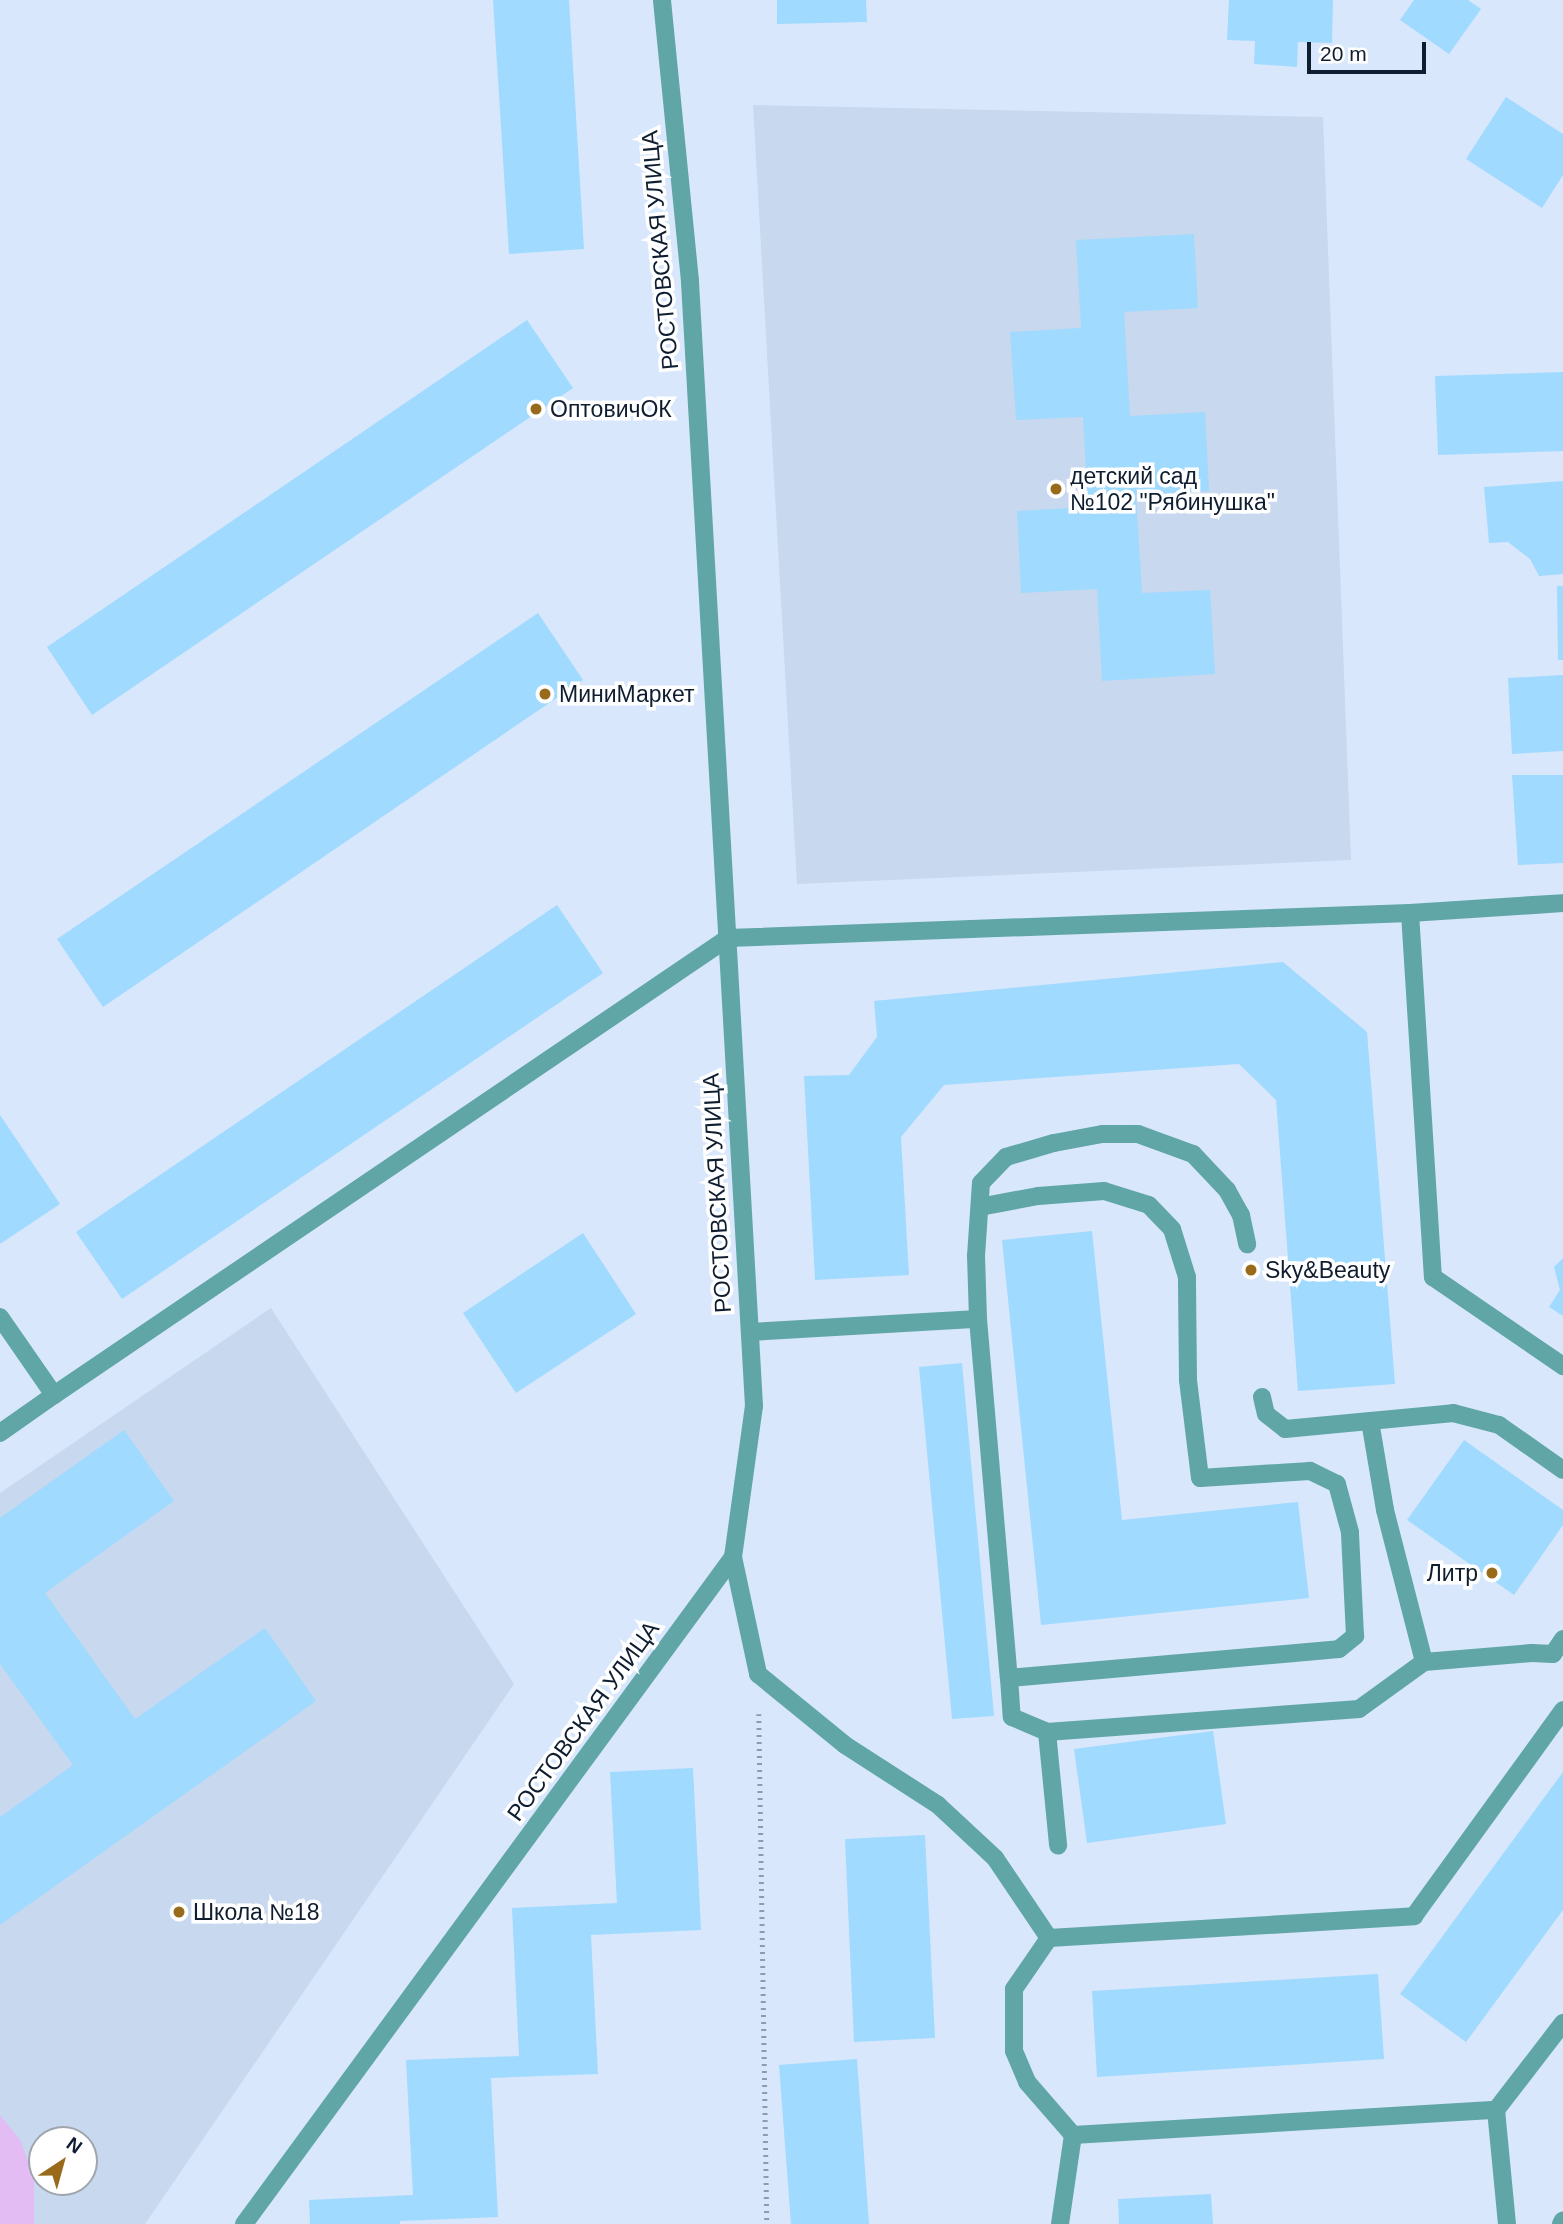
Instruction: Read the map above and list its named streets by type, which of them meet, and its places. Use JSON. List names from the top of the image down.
{
  "streets": {
    "street": ["РОСТОВСКАЯ УЛИЦА"]
  },
  "places": [
    "ОптовичОК",
    "детский сад №102 \"Рябинушка\"",
    "МиниМаркет",
    "Sky&Beauty",
    "Литр",
    "Школа №18"
  ],
  "scale_bar": "20 m",
  "north": "top right"
}
